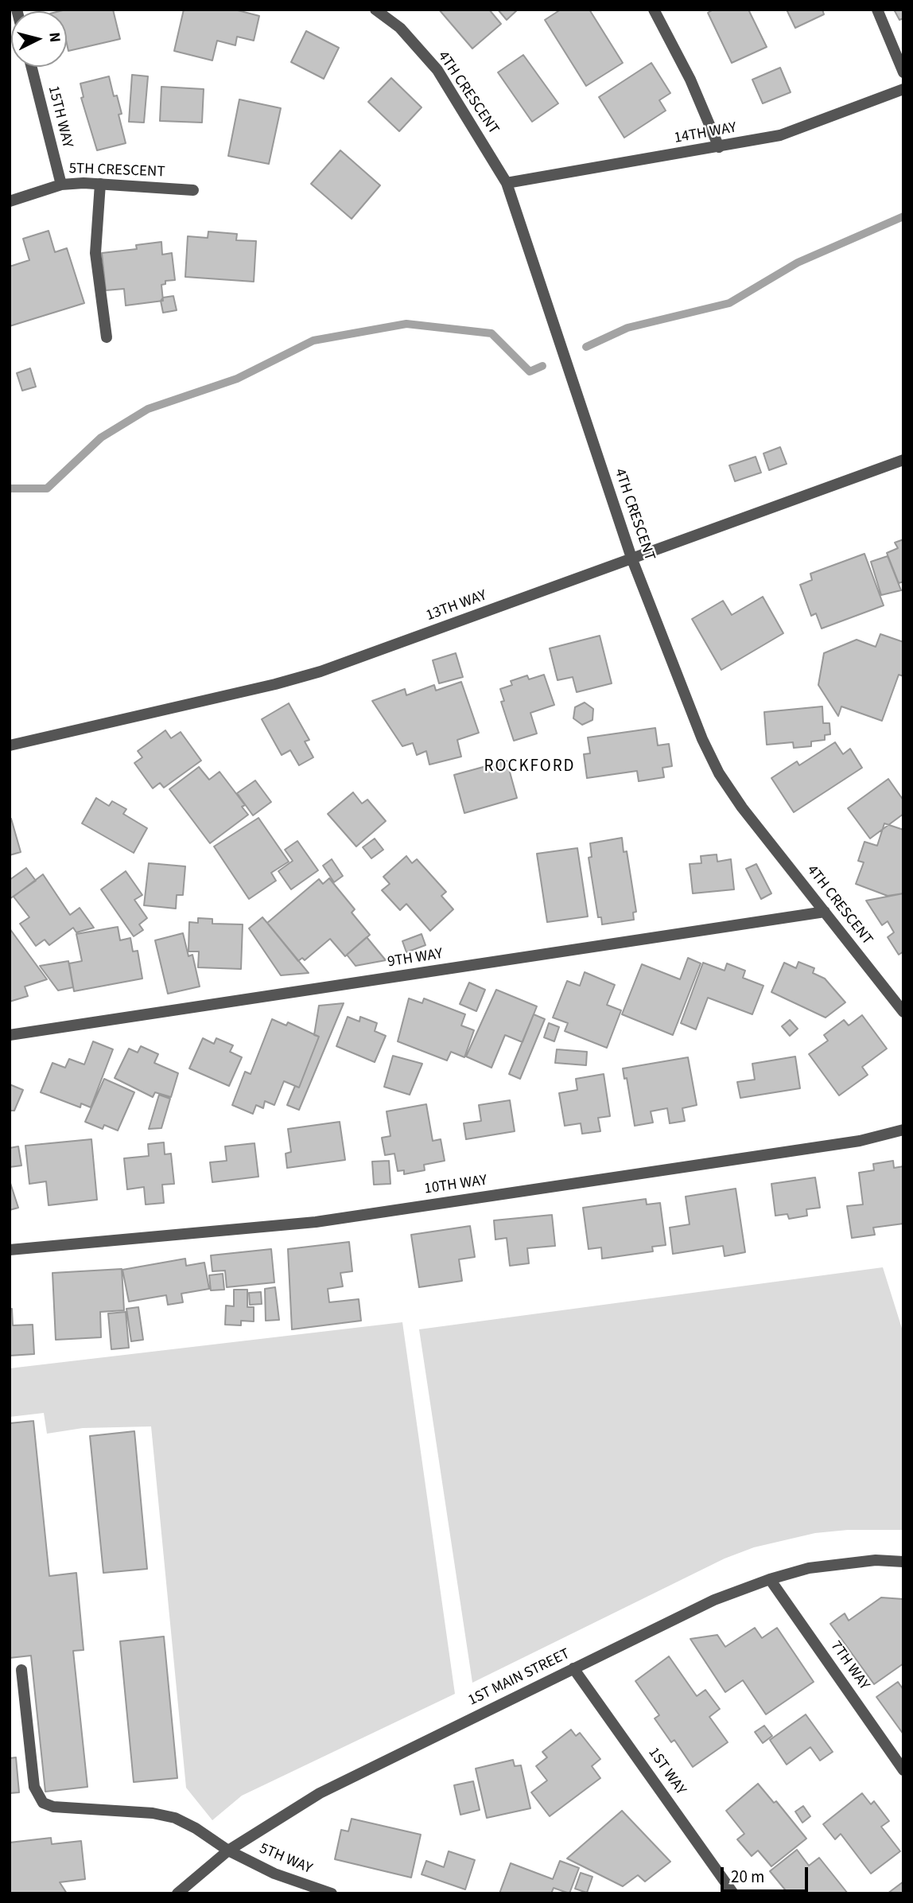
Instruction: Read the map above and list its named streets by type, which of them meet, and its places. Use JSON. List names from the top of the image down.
{
  "streets": {
    "street": [
      "4TH CRESCENT",
      "15TH WAY",
      "14TH WAY",
      "5TH CRESCENT",
      "13TH WAY",
      "9TH WAY",
      "10TH WAY",
      "7TH WAY",
      "1ST MAIN STREET",
      "1ST WAY",
      "5TH WAY"
    ]
  },
  "crossings": [
    ["4TH CRESCENT", "14TH WAY"],
    ["4TH CRESCENT", "13TH WAY"],
    ["4TH CRESCENT", "9TH WAY"],
    ["15TH WAY", "5TH CRESCENT"],
    ["7TH WAY", "1ST MAIN STREET"],
    ["1ST MAIN STREET", "1ST WAY"],
    ["1ST MAIN STREET", "5TH WAY"]
  ],
  "districts": ["ROCKFORD"],
  "scale_bar": "20 m",
  "north": "right"
}
